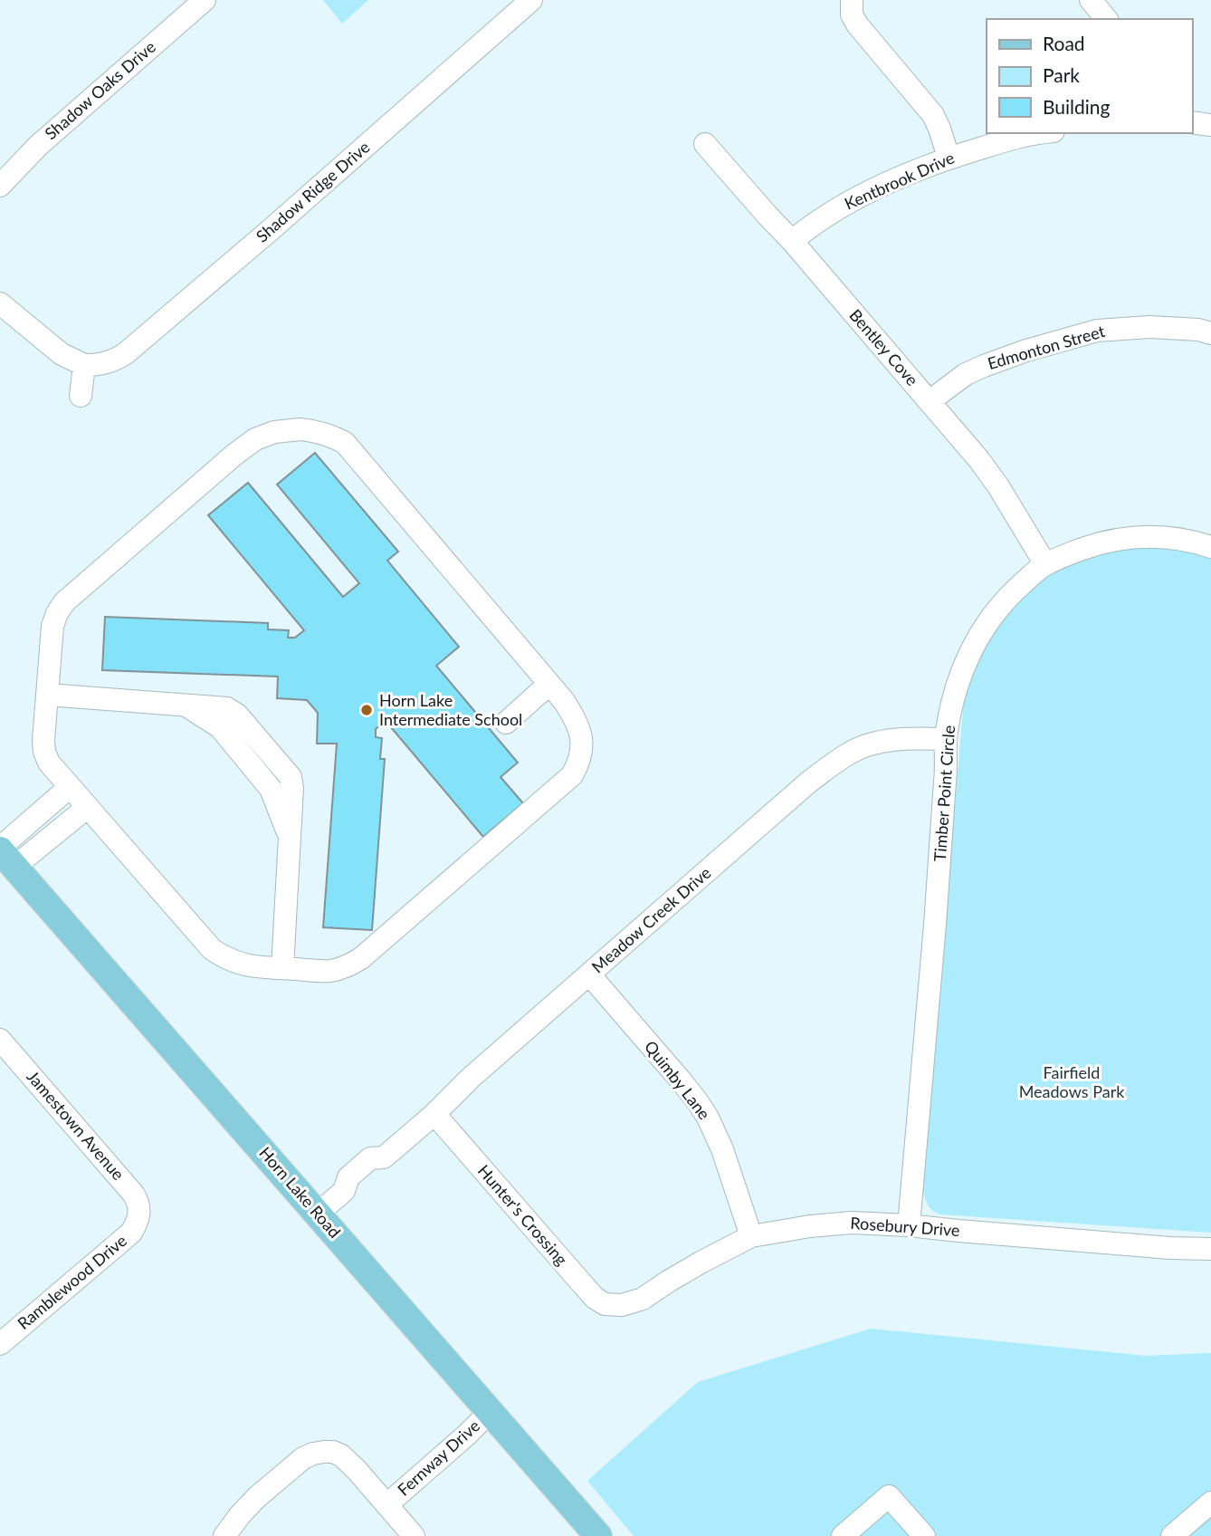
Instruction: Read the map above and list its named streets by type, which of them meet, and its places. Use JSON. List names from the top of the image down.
{
  "streets": {
    "main road": ["Horn Lake Road"],
    "street": [
      "Shadow Oaks Drive",
      "Kentbrook Drive",
      "Shadow Ridge Drive",
      "Bentley Cove",
      "Edmonton Street",
      "Timber Point Circle",
      "Meadow Creek Drive",
      "Quimby Lane",
      "Jamestown Avenue",
      "Hunter's Crossing",
      "Rosebury Drive",
      "Ramblewood Drive",
      "Fernway Drive"
    ]
  },
  "crossings": [
    ["Kentbrook Drive", "Bentley Cove"],
    ["Bentley Cove", "Edmonton Street"],
    ["Bentley Cove", "Timber Point Circle"],
    ["Timber Point Circle", "Meadow Creek Drive"],
    ["Timber Point Circle", "Rosebury Drive"],
    ["Meadow Creek Drive", "Quimby Lane"],
    ["Meadow Creek Drive", "Horn Lake Road"],
    ["Meadow Creek Drive", "Hunter's Crossing"],
    ["Quimby Lane", "Rosebury Drive"],
    ["Jamestown Avenue", "Ramblewood Drive"],
    ["Horn Lake Road", "Fernway Drive"],
    ["Hunter's Crossing", "Rosebury Drive"]
  ],
  "parks": ["Fairfield Meadows Park"],
  "places": ["Horn Lake Intermediate School"],
  "legend": ["Road", "Park", "Building"]
}
